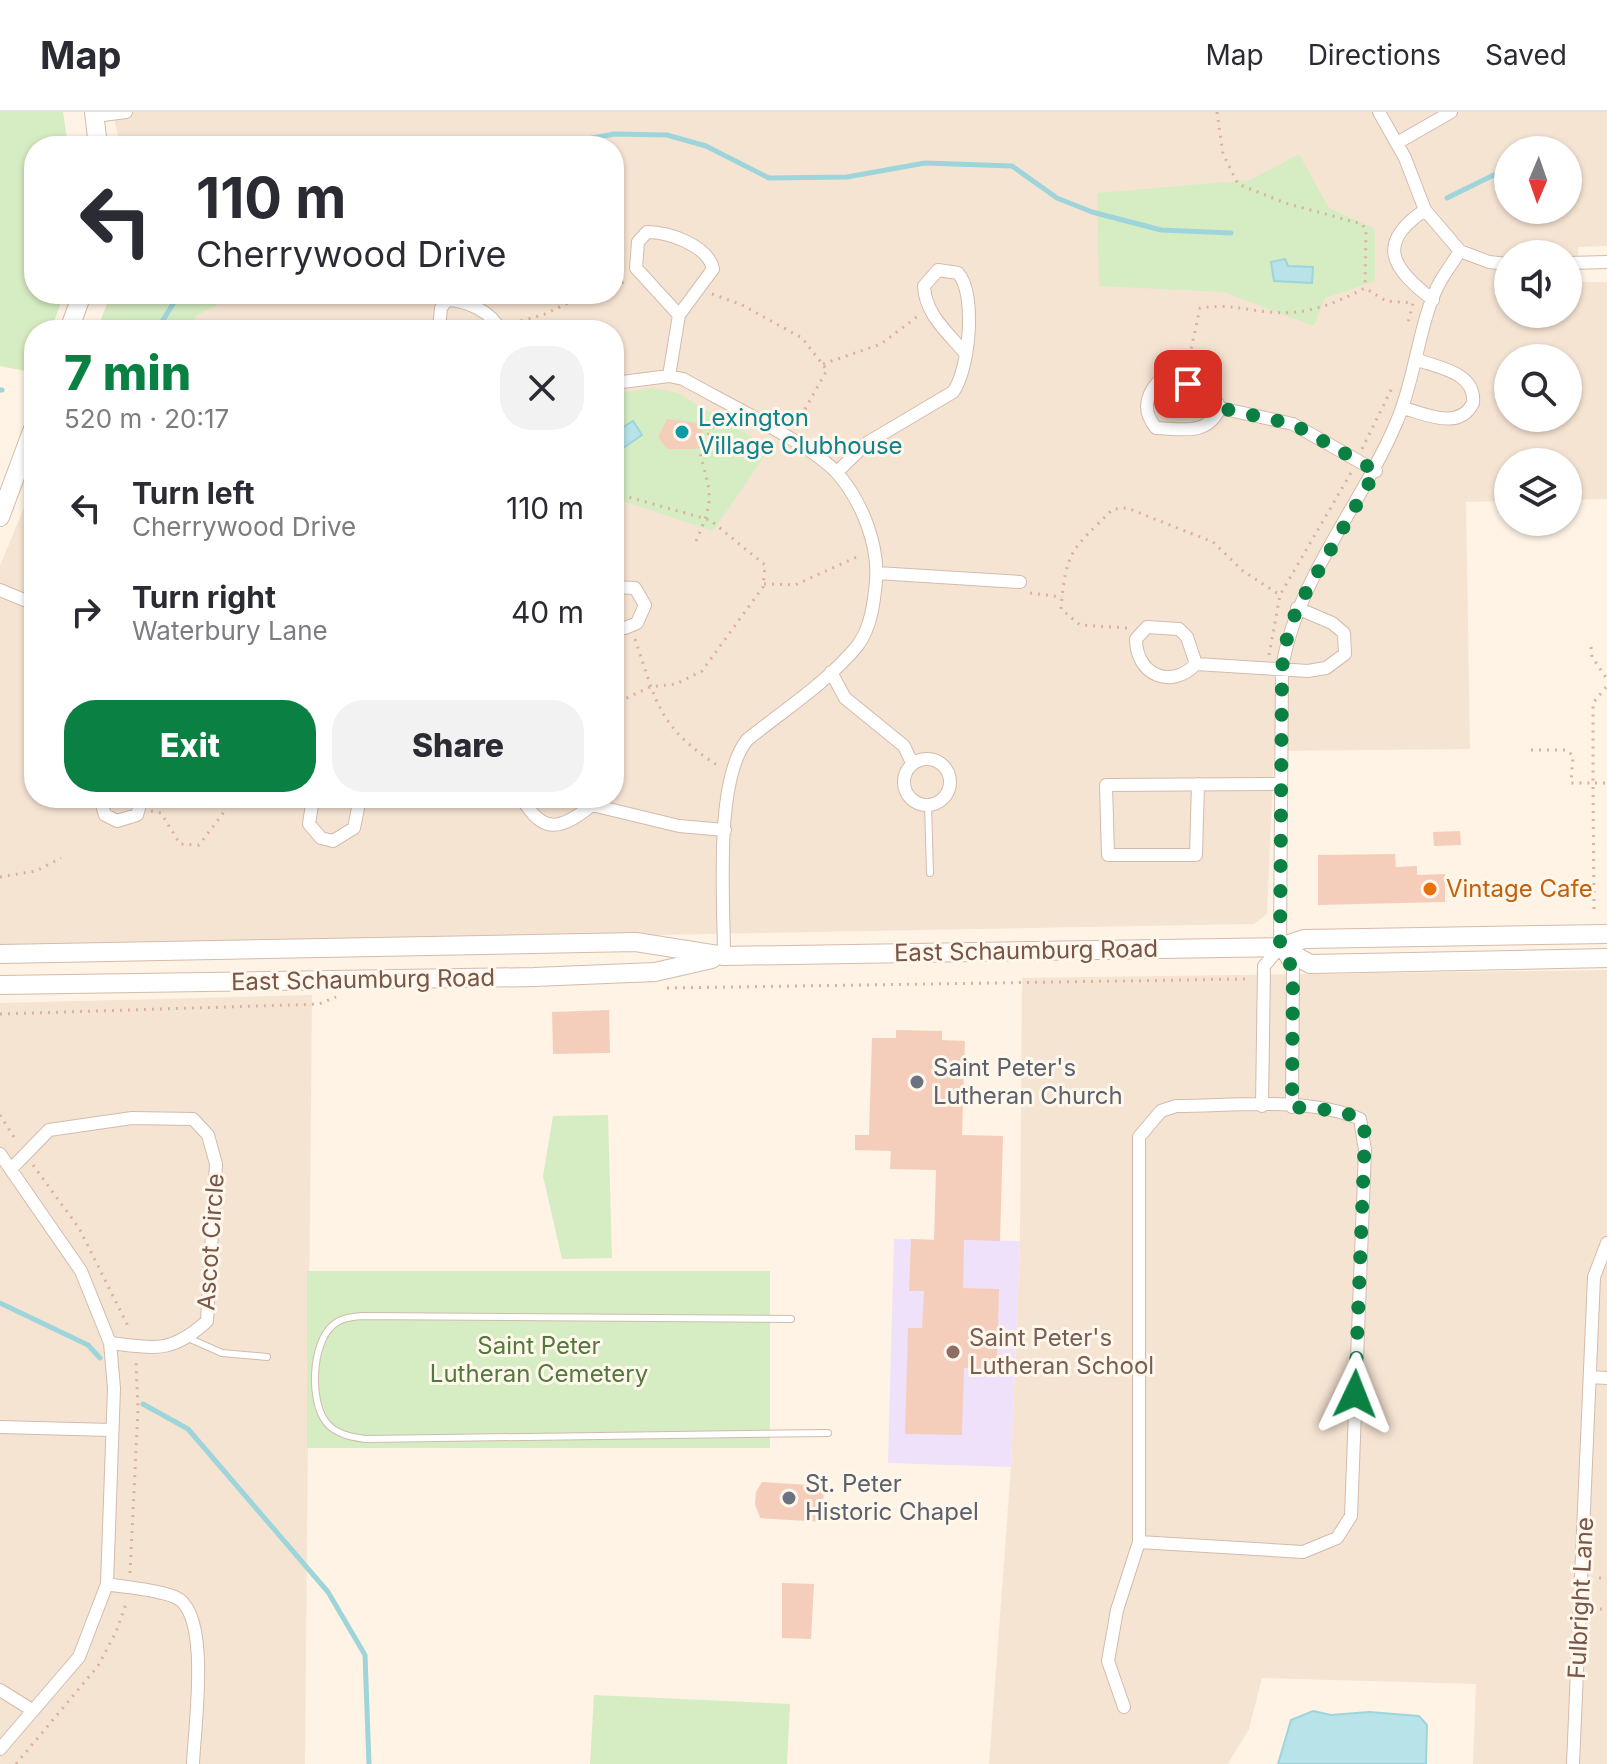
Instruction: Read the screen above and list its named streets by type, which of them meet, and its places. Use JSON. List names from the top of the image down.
{
  "streets": {
    "main road": ["East Schaumburg Road"],
    "street": ["Ascot Circle", "Fulbright Lane"]
  },
  "parks": ["Saint Peter Lutheran Cemetery"],
  "places": [
    "Lexington Village Clubhouse",
    "Vintage Cafe",
    "Saint Peter's Lutheran Church",
    "Saint Peter's Lutheran School",
    "St. Peter Historic Chapel"
  ],
  "north": "bottom",
  "page": {
    "header": "Map",
    "nav": ["Map", "Directions", "Saved"],
    "turn": ["110 m", "Cherrywood Drive"],
    "heading": ["7 min", "520 m · 20:17"],
    "list": [
      {
        "name": "Turn left",
        "note": "Cherrywood Drive",
        "value": "110 m"
      },
      {
        "name": "Turn right",
        "note": "Waterbury Lane",
        "value": "40 m"
      }
    ],
    "buttons": ["Exit", "Share"]
  }
}
